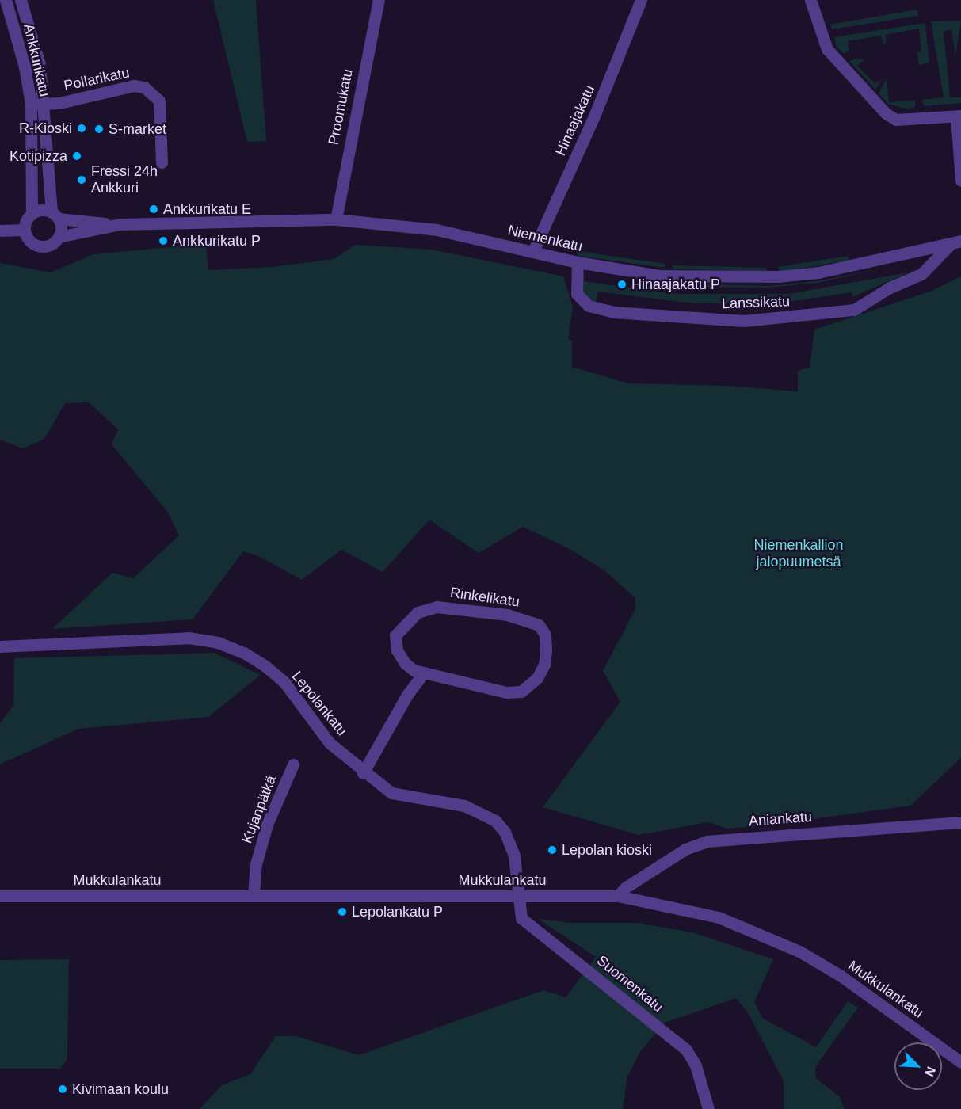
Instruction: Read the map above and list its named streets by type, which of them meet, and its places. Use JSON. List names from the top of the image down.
{
  "streets": {
    "street": [
      "Ankkurikatu",
      "Pollarikatu",
      "Proomukatu",
      "Hinaajakatu",
      "Niemenkatu",
      "Lanssikatu",
      "Rinkelikatu",
      "Lepolankatu",
      "Kujanpätkä",
      "Aniankatu",
      "Mukkulankatu",
      "Suomenkatu"
    ]
  },
  "crossings": [
    ["Ankkurikatu", "Pollarikatu"],
    ["Ankkurikatu", "Niemenkatu"],
    ["Proomukatu", "Niemenkatu"],
    ["Hinaajakatu", "Niemenkatu"],
    ["Niemenkatu", "Lanssikatu"],
    ["Lepolankatu", "Mukkulankatu"],
    ["Lepolankatu", "Suomenkatu"],
    ["Kujanpätkä", "Mukkulankatu"],
    ["Aniankatu", "Mukkulankatu"],
    ["Mukkulankatu", "Suomenkatu"]
  ],
  "parks": ["Niemenkallion jalopuumetsä"],
  "places": [
    "R-Kioski",
    "S-market",
    "Kotipizza",
    "Fressi 24h Ankkuri",
    "Ankkurikatu E",
    "Ankkurikatu P",
    "Hinaajakatu P",
    "Lepolan kioski",
    "Lepolankatu P",
    "Kivimaan koulu"
  ],
  "north": "bottom right"
}
